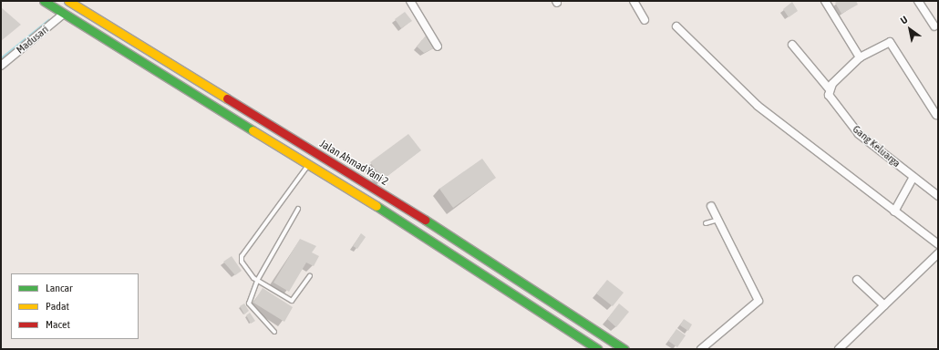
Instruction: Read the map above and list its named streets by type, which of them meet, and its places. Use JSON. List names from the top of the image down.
{
  "streets": {
    "highway": ["Jalan Ahmad Yani 2"],
    "street": ["Madusari", "Gang Keluarga"]
  },
  "legend": ["Lancar", "Padat", "Macet"],
  "north": "top left"
}
